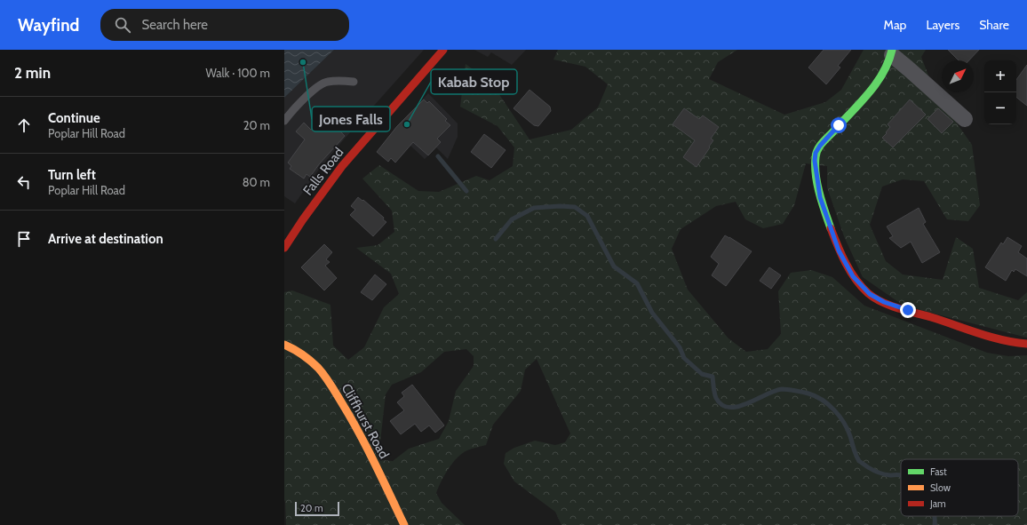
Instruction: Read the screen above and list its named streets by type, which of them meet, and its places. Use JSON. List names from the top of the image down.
{
  "streets": {
    "street": ["Falls Road", "Cliffhurst Road"]
  },
  "places": ["Jones Falls", "Kabab Stop"],
  "legend": ["Fast", "Slow", "Jam"],
  "scale_bar": "20 m",
  "north": "top right",
  "page": {
    "header": "Wayfind",
    "search": "Search here",
    "nav": ["Map", "Layers", "Share"],
    "heading": ["2 min", "Walk · 100 m"],
    "map_buttons": ["+", "−"],
    "list": [
      ["Continue", "Poplar Hill Road", "20 m"],
      ["Turn left", "Poplar Hill Road", "80 m"],
      "Arrive at destination"
    ],
    "scale": "20 m"
  }
}
